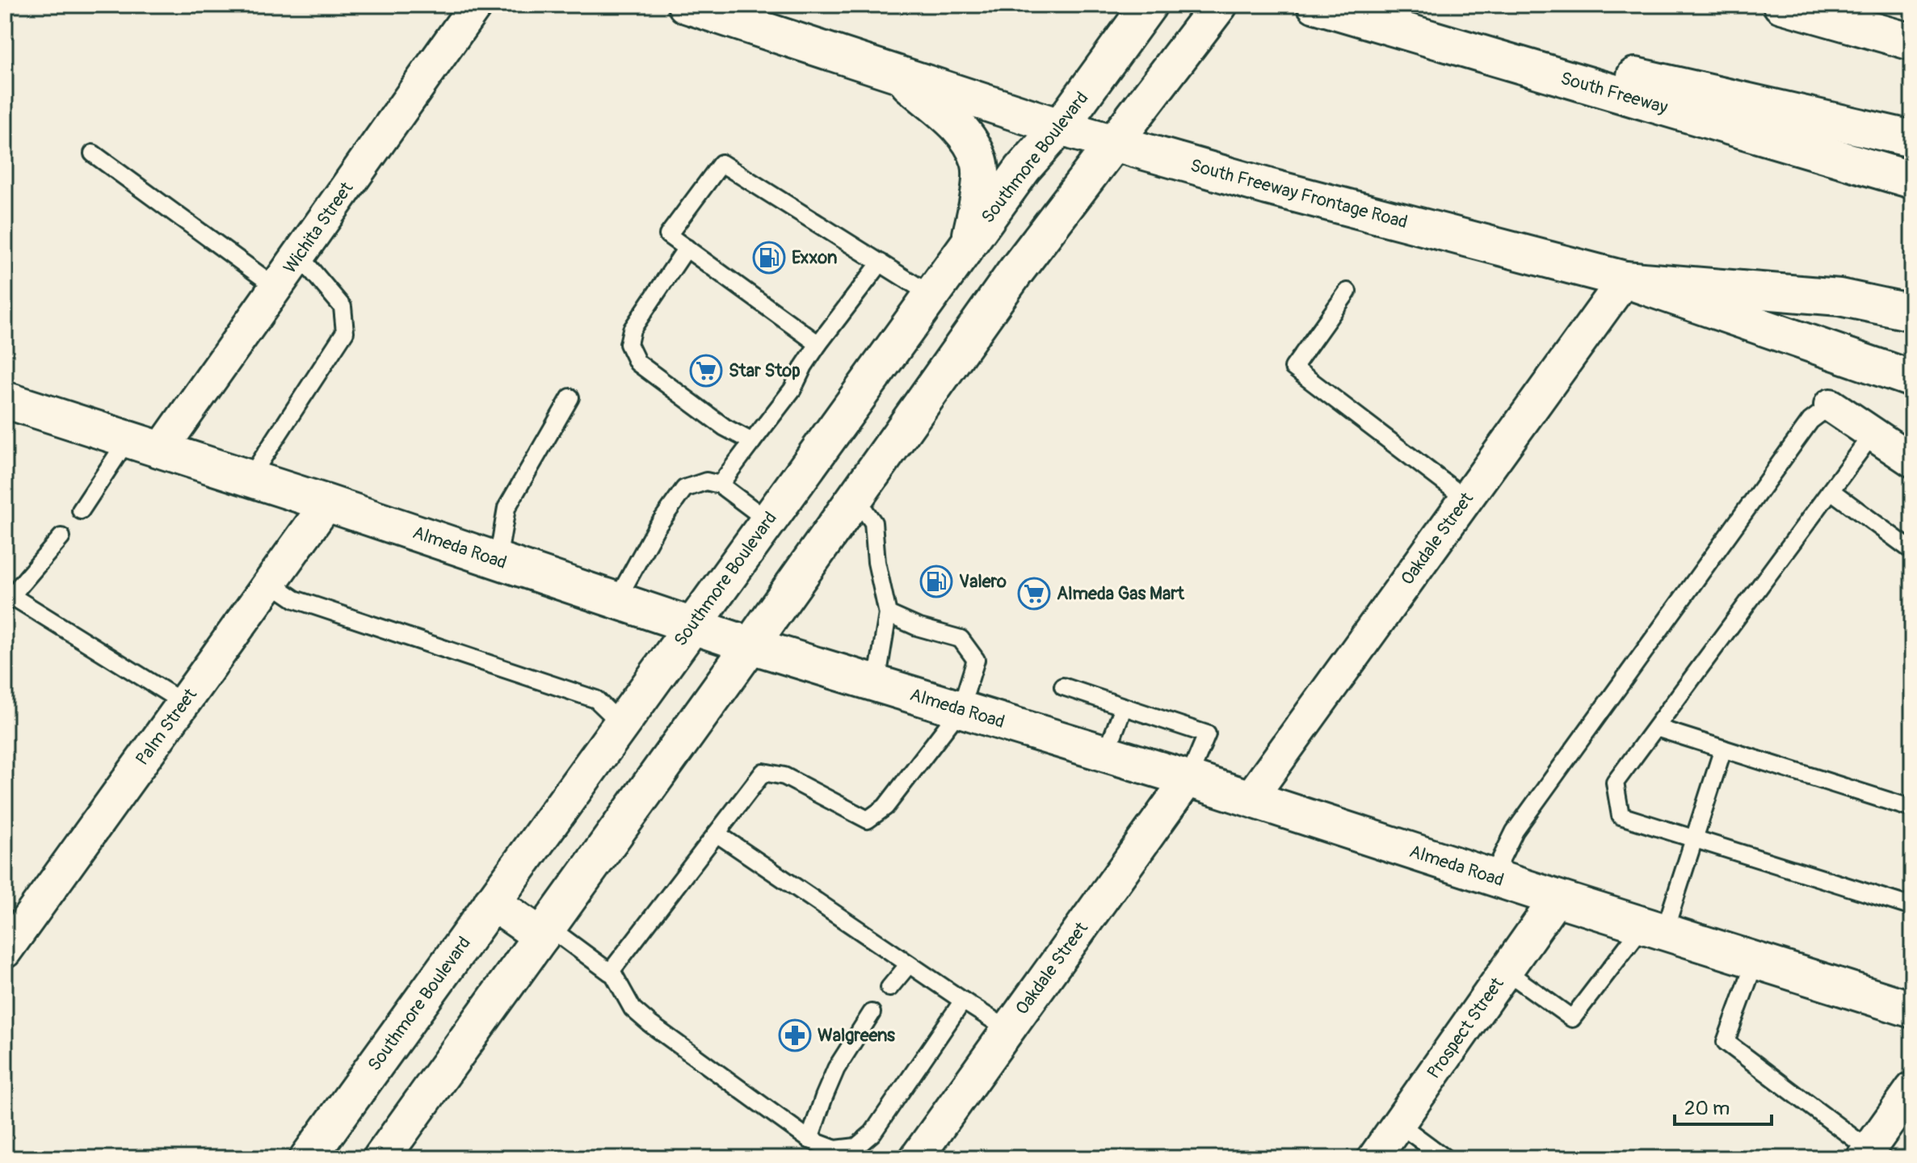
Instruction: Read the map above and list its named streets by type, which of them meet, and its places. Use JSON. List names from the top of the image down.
{
  "streets": {
    "main road": [
      "South Freeway",
      "Southmore Boulevard",
      "South Freeway Frontage Road",
      "Almeda Road"
    ],
    "street": [
      "Wichita Street",
      "Oakdale Street",
      "Palm Street",
      "Prospect Street"
    ]
  },
  "crossings": [
    ["Southmore Boulevard", "South Freeway Frontage Road"],
    ["Southmore Boulevard", "Almeda Road"],
    ["South Freeway Frontage Road", "Oakdale Street"],
    ["Wichita Street", "Almeda Road"],
    ["Oakdale Street", "Almeda Road"],
    ["Almeda Road", "Palm Street"],
    ["Almeda Road", "Prospect Street"]
  ],
  "places": {
    "fuel station": ["Exxon", "Valero"],
    "supermarket": ["Star Stop", "Almeda Gas Mart"],
    "pharmacy": ["Walgreens"]
  },
  "scale_bar": "20 m"
}
